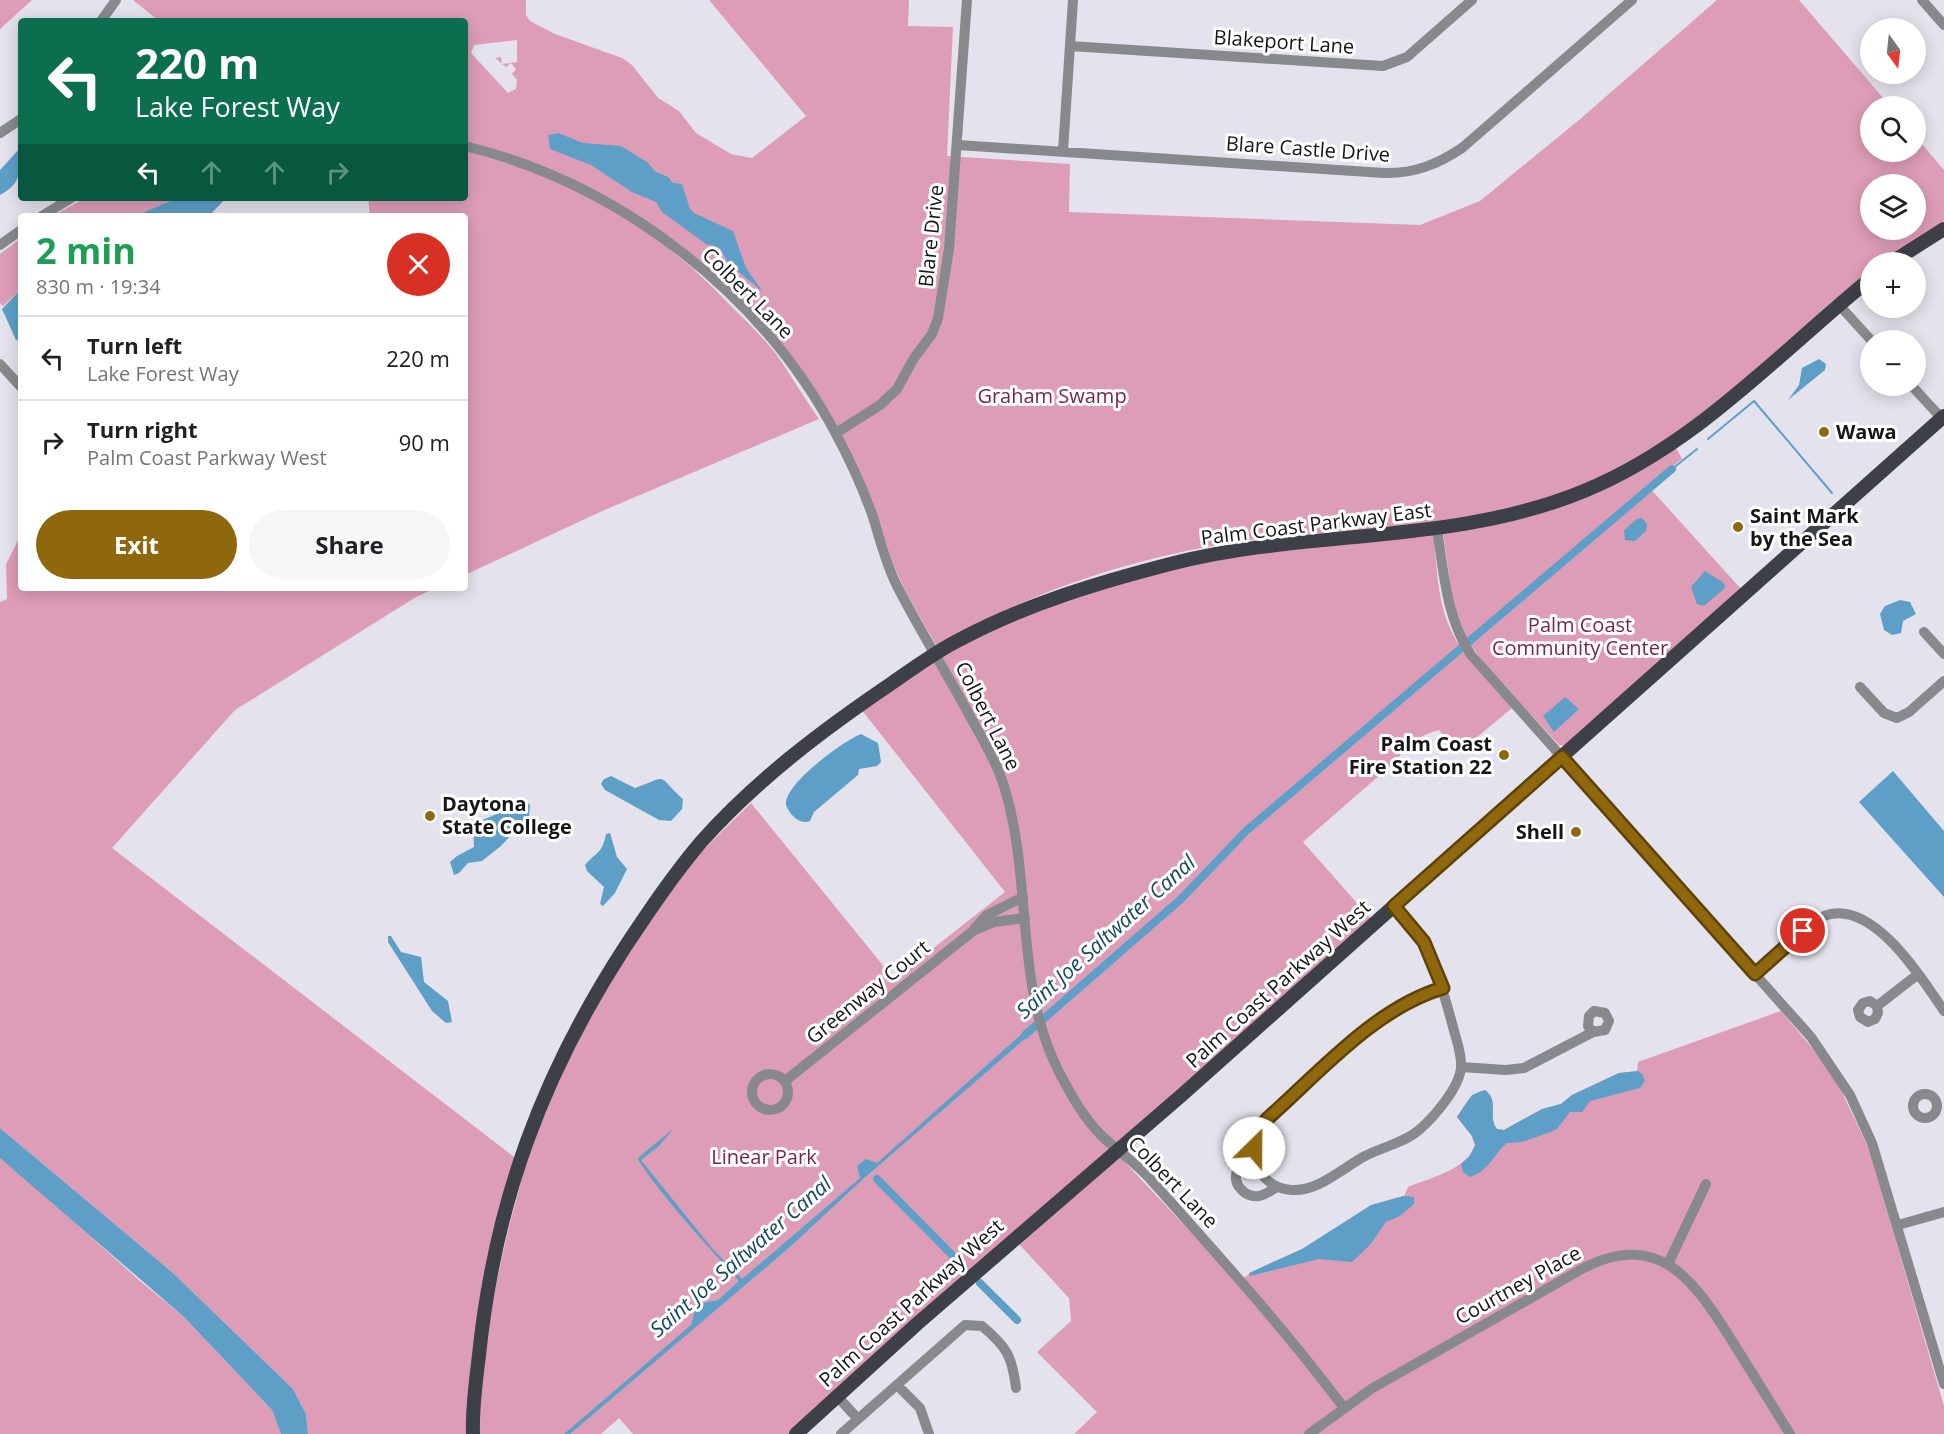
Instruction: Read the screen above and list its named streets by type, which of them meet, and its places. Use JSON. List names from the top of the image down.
{
  "streets": {
    "main road": ["Palm Coast Parkway East", "Palm Coast Parkway West"],
    "street": [
      "Blakeport Lane",
      "Blare Castle Drive",
      "Blare Drive",
      "Colbert Lane",
      "Greenway Court",
      "Courtney Place"
    ]
  },
  "crossings": [
    ["Blare Castle Drive", "Blare Drive"],
    ["Blare Drive", "Colbert Lane"],
    ["Colbert Lane", "Palm Coast Parkway East"],
    ["Colbert Lane", "Palm Coast Parkway West"],
    ["Colbert Lane", "Greenway Court"],
    ["Colbert Lane", "Courtney Place"]
  ],
  "water": ["Saint Joe Saltwater Canal"],
  "parks": ["Graham Swamp", "Palm Coast Community Center", "Linear Park"],
  "places": [
    "Wawa",
    "Saint Mark by the Sea",
    "Palm Coast Fire Station 22",
    "Daytona State College",
    "Shell"
  ],
  "north": "bottom",
  "page": {
    "map_buttons": ["+", "−"],
    "turn": ["220 m", "Lake Forest Way"],
    "heading": ["2 min", "830 m · 19:34"],
    "list": [
      {
        "name": "Turn left",
        "note": "Lake Forest Way",
        "value": "220 m"
      },
      {
        "name": "Turn right",
        "note": "Palm Coast Parkway West",
        "value": "90 m"
      }
    ],
    "buttons": ["Exit", "Share"]
  }
}
